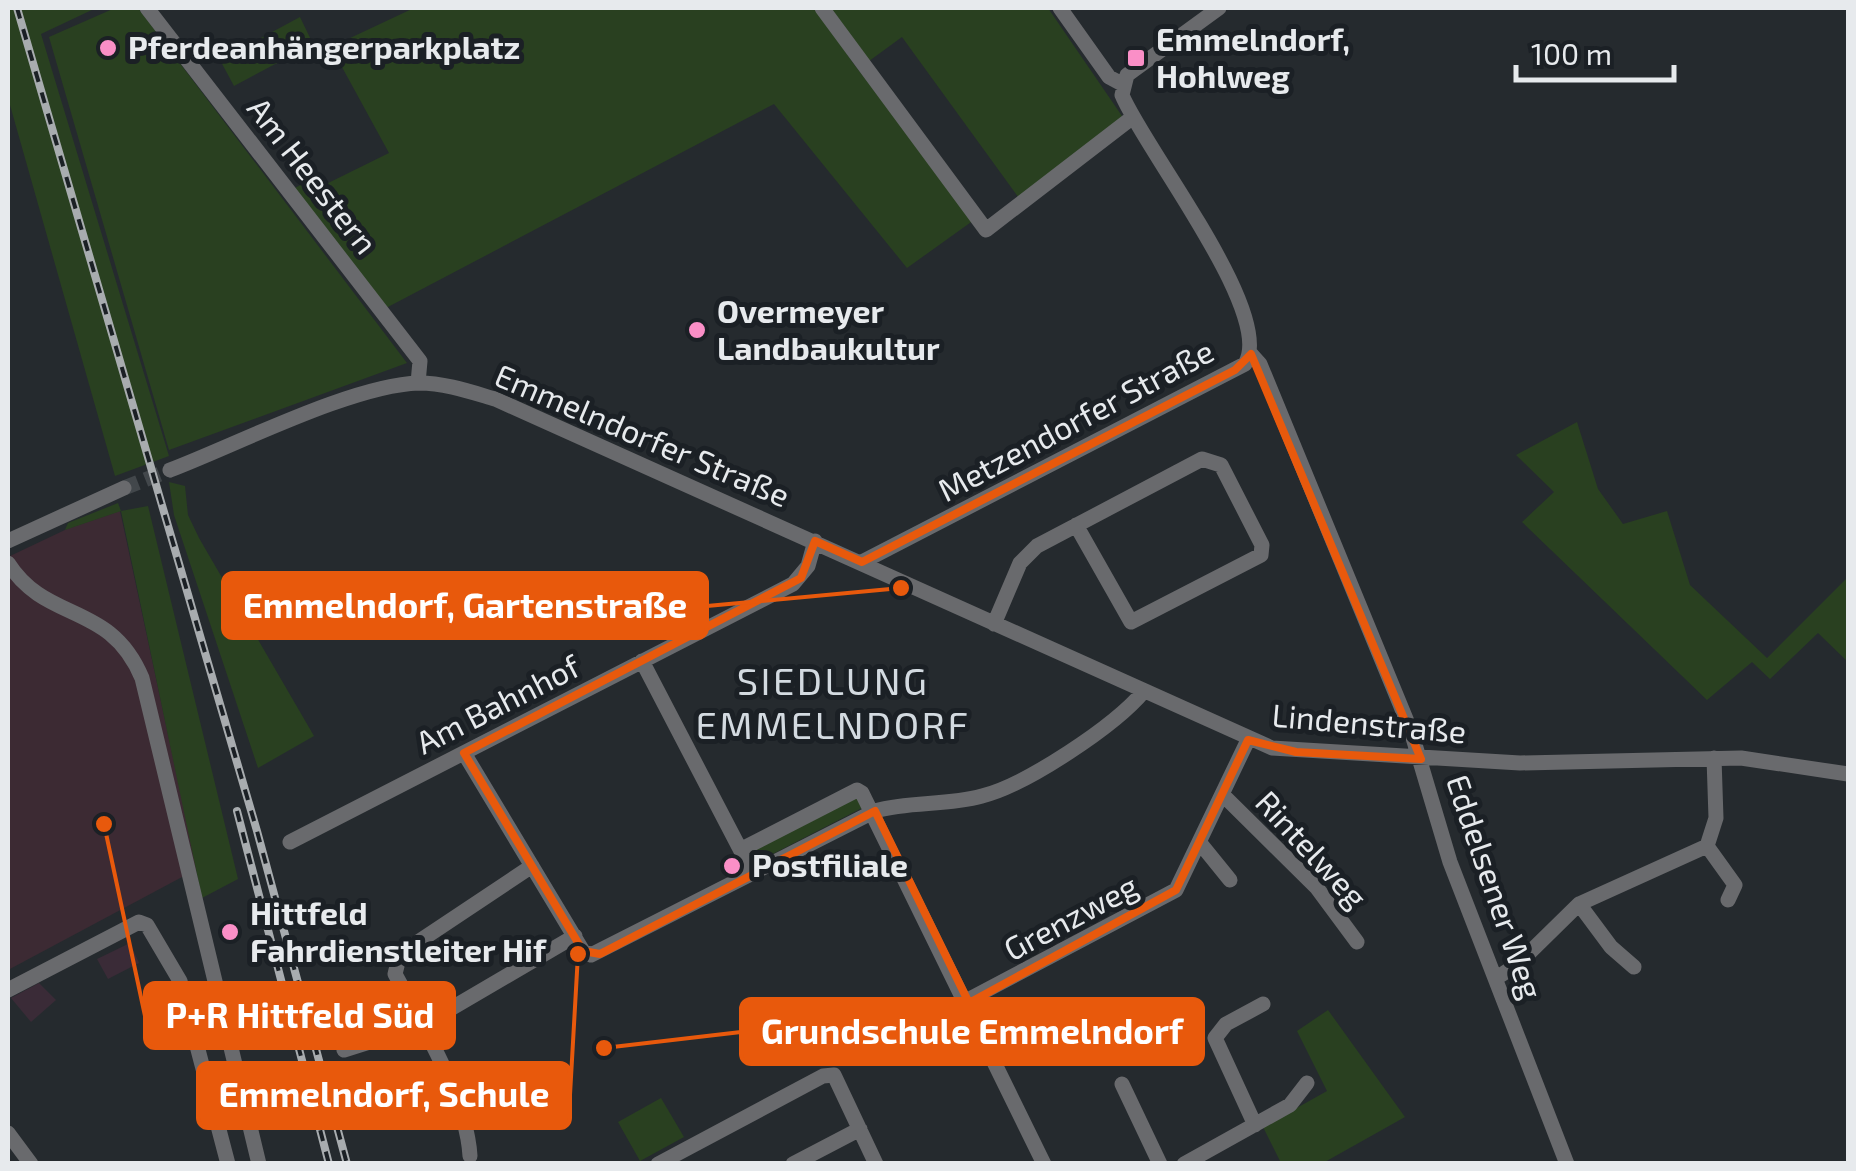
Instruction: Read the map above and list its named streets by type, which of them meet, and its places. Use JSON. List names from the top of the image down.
{
  "streets": {
    "street": [
      "Am Heestern",
      "Metzendorfer Straße",
      "Emmelndorfer Straße",
      "Am Bahnhof",
      "Lindenstraße",
      "Rintelweg",
      "Eddelsener Weg",
      "Grenzweg"
    ]
  },
  "crossings": [
    ["Am Heestern", "Emmelndorfer Straße"],
    ["Metzendorfer Straße", "Emmelndorfer Straße"],
    ["Metzendorfer Straße", "Lindenstraße"],
    ["Metzendorfer Straße", "Eddelsener Weg"],
    ["Emmelndorfer Straße", "Am Bahnhof"],
    ["Emmelndorfer Straße", "Lindenstraße"],
    ["Lindenstraße", "Eddelsener Weg"],
    ["Lindenstraße", "Grenzweg"],
    ["Rintelweg", "Grenzweg"]
  ],
  "districts": ["SIEDLUNG EMMELNDORF"],
  "places": {
    "other": [
      "Pferdeanhängerparkplatz",
      "Overmeyer Landbaukultur",
      "Emmelndorf, Gartenstraße",
      "P+R Hittfeld Süd",
      "Postfiliale",
      "Hittfeld Fahrdienstleiter Hif",
      "Emmelndorf, Schule",
      "Grundschule Emmelndorf"
    ],
    "transit": ["Emmelndorf, Hohlweg"]
  },
  "scale_bar": "100 m"
}
